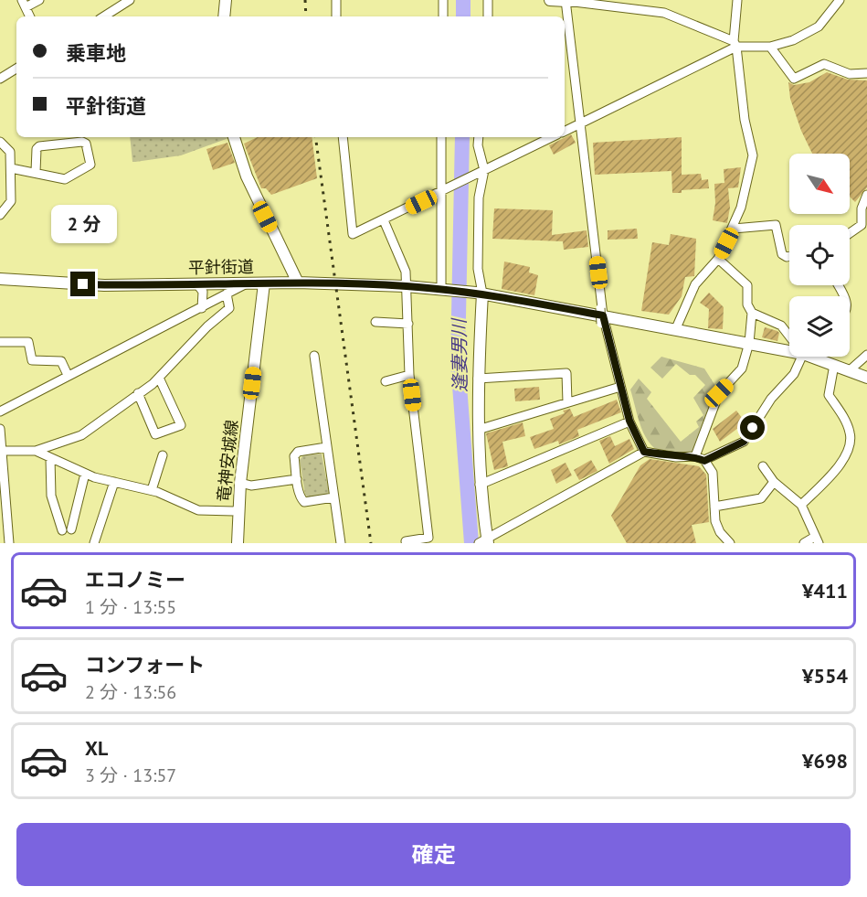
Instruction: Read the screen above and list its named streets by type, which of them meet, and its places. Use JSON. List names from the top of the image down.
{
  "streets": {
    "street": ["平針街道", "竜神安城線"]
  },
  "crossings": [
    ["平針街道", "竜神安城線"]
  ],
  "water": ["逢妻男川"],
  "north": "bottom right",
  "page": {
    "banner": ["乗車地", "平針街道"],
    "bubble": "2 分",
    "list": [
      {
        "name": "エコノミー",
        "note": "1 分 · 13:55",
        "value": "¥411"
      },
      {
        "name": "コンフォート",
        "note": "2 分 · 13:56",
        "value": "¥554"
      },
      {
        "name": "XL",
        "note": "3 分 · 13:57",
        "value": "¥698"
      }
    ],
    "buttons": "確定"
  }
}
